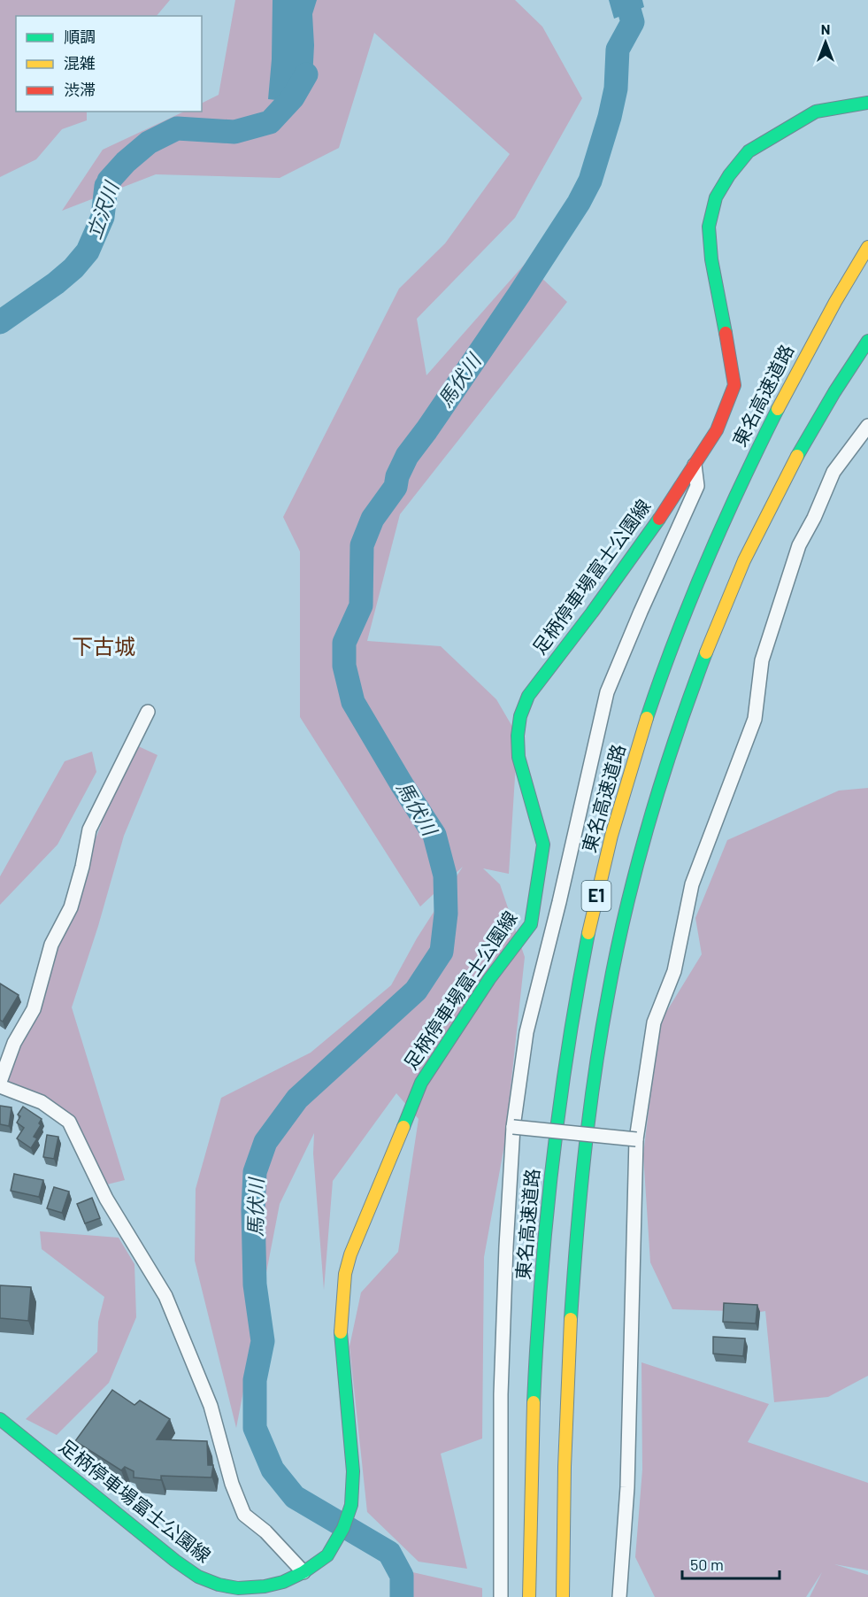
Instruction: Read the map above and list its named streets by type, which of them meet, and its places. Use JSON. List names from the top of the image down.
{
  "streets": {
    "main road": ["東名高速道路", "足柄停車場富士公園線", "E1"]
  },
  "districts": ["下古城"],
  "water": ["立沢川", "馬伏川"],
  "legend": ["順調", "混雑", "渋滞"],
  "scale_bar": "50 m",
  "north": "top"
}
